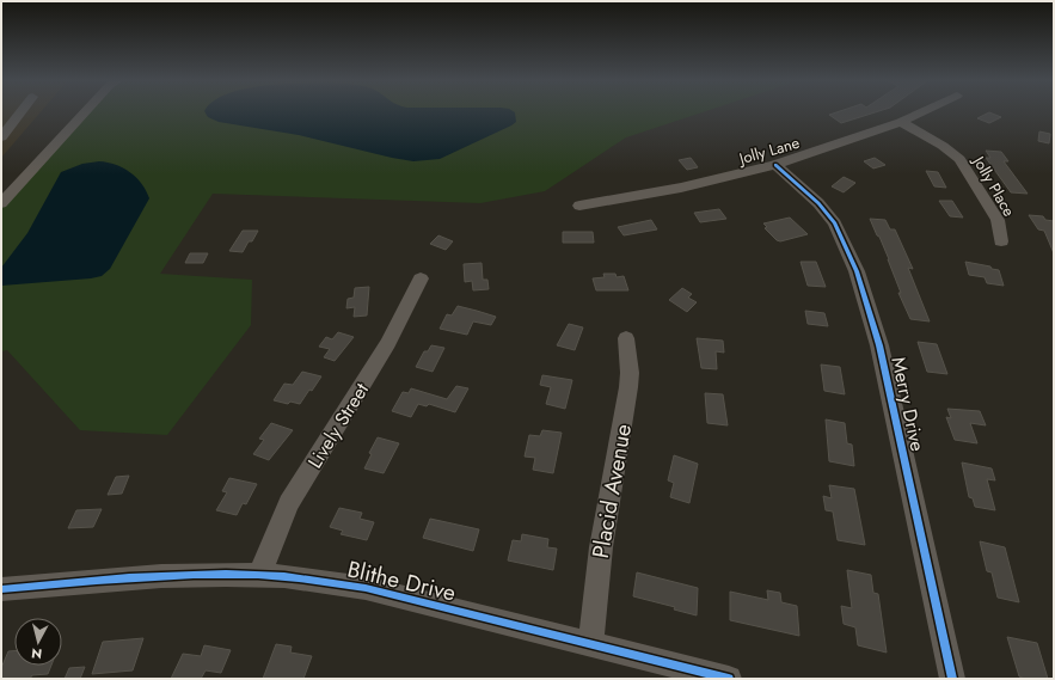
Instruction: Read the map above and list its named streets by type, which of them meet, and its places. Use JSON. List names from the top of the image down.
{
  "streets": {
    "street": [
      "Jolly Lane",
      "Jolly Place",
      "Merry Drive",
      "Lively Street",
      "Placid Avenue",
      "Blithe Drive"
    ]
  },
  "crossings": [
    ["Jolly Lane", "Jolly Place"],
    ["Jolly Lane", "Merry Drive"],
    ["Lively Street", "Blithe Drive"],
    ["Placid Avenue", "Blithe Drive"]
  ],
  "north": "bottom"
}
